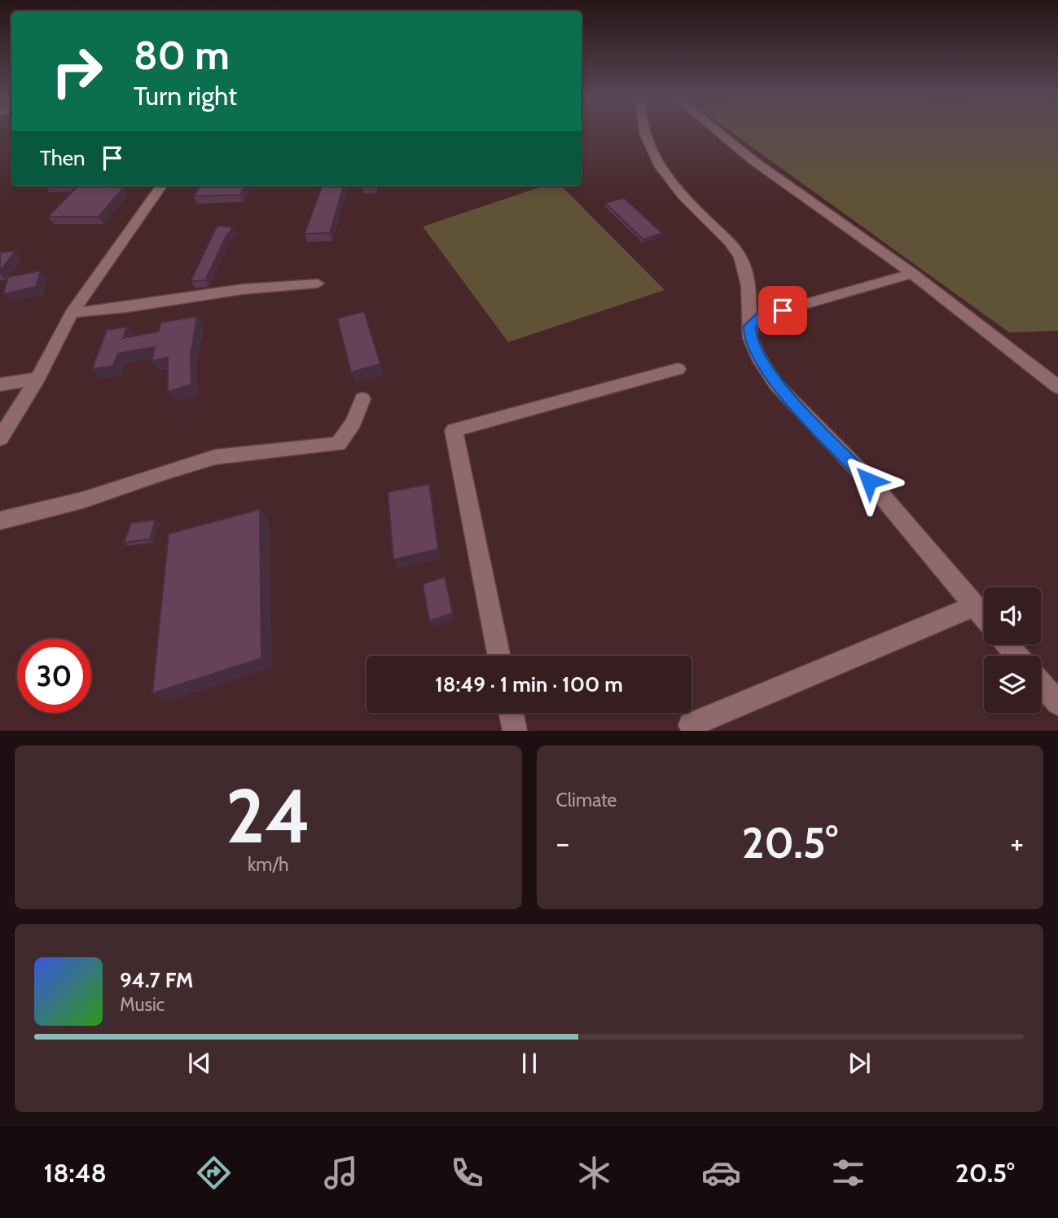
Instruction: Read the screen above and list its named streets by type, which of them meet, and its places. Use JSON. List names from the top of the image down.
{
  "page": {
    "turn": ["80 m", "Turn right"],
    "then": "Then",
    "limit": "30",
    "trip": "18:49 · 1 min · 100 m",
    "tile": [
      ["24", "km/h"],
      "Climate"
    ],
    "heat": ["−", "20.5°", "+"],
    "song": ["94.7 FM", "Music"],
    "tabs": ["18:48", "20.5°"]
  }
}
